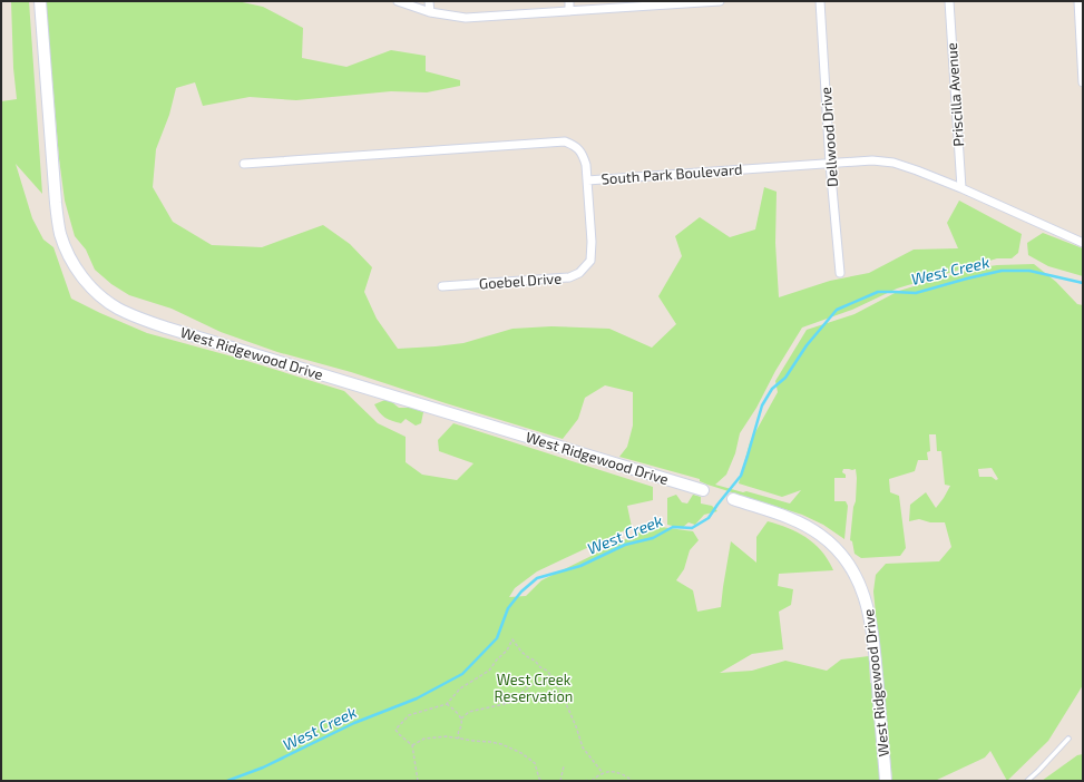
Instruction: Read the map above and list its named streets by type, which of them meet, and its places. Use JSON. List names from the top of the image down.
{
  "streets": {
    "street": [
      "Priscilla Avenue",
      "Dellwood Drive",
      "South Park Boulevard",
      "Goebel Drive",
      "West Ridgewood Drive"
    ]
  },
  "crossings": [
    ["Priscilla Avenue", "South Park Boulevard"],
    ["Dellwood Drive", "South Park Boulevard"],
    ["South Park Boulevard", "Goebel Drive"]
  ],
  "water": ["West Creek"],
  "parks": ["West Creek Reservation"]
}
